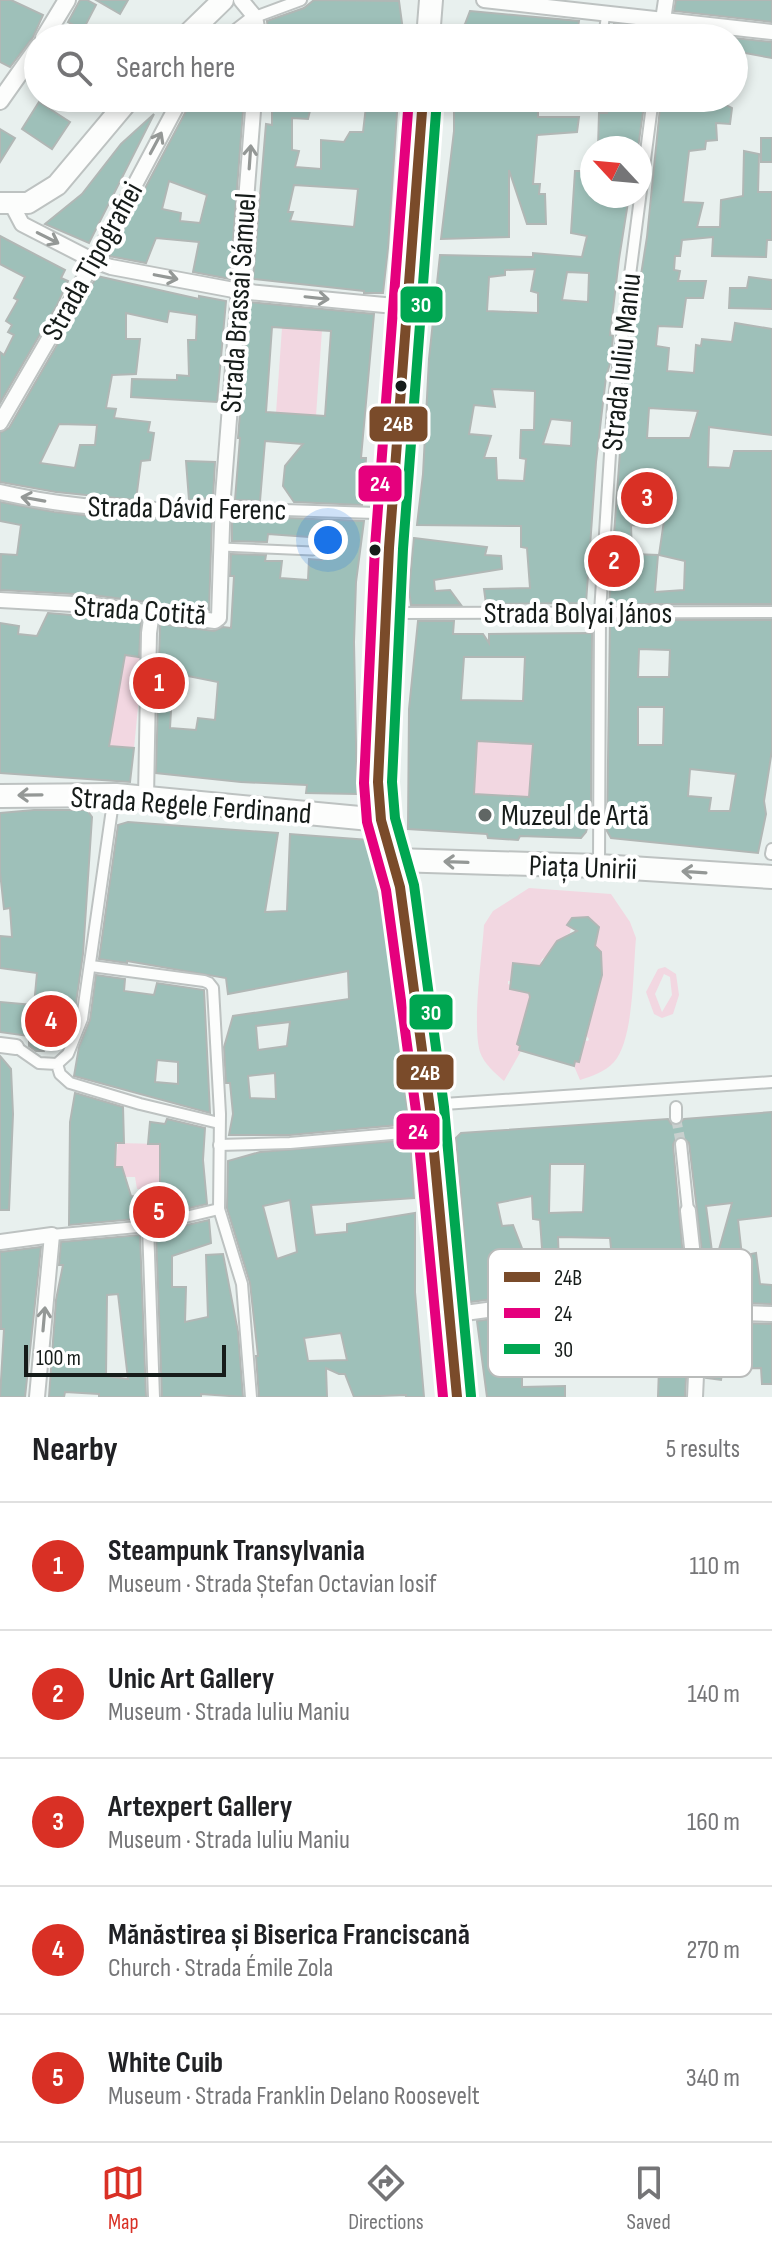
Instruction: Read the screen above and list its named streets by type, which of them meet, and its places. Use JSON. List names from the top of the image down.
{
  "streets": {
    "main road": ["Strada Regele Ferdinand", "Piața Unirii"],
    "street": [
      "Strada Tipografiei",
      "Strada Brassai Sámuel",
      "Strada Iuliu Maniu",
      "Strada Dávid Ferenc",
      "Strada Cotită",
      "Strada Bolyai János"
    ]
  },
  "crossings": [
    ["Strada Brassai Sámuel", "Strada Dávid Ferenc"],
    ["Strada Brassai Sámuel", "Strada Cotită"],
    ["Strada Iuliu Maniu", "Strada Bolyai János"],
    ["Strada Iuliu Maniu", "Piața Unirii"],
    ["Strada Dávid Ferenc", "Strada Cotită"]
  ],
  "one_way": [
    "Strada Tipografiei",
    "Strada Brassai Sámuel",
    "Strada Dávid Ferenc",
    "Piața Unirii"
  ],
  "places": ["Muzeul de Artă"],
  "lines": ["transit line 24B", "transit line 24", "transit line 30"],
  "legend": ["24B", "24", "30"],
  "scale_bar": "100 m",
  "north": "top left",
  "page": {
    "search": "Search here",
    "pins": [
      "3",
      "2",
      "1",
      "4",
      "5"
    ],
    "scale": "100 m",
    "heading": ["Nearby", "5 results"],
    "list": [
      {
        "mark": "1",
        "name": "Steampunk Transylvania",
        "note": "Museum · Strada Ștefan Octavian Iosif",
        "value": "110 m"
      },
      {
        "mark": "2",
        "name": "Unic Art Gallery",
        "note": "Museum · Strada Iuliu Maniu",
        "value": "140 m"
      },
      {
        "mark": "3",
        "name": "Artexpert Gallery",
        "note": "Museum · Strada Iuliu Maniu",
        "value": "160 m"
      },
      {
        "mark": "4",
        "name": "Mănăstirea și Biserica Franciscană",
        "note": "Church · Strada Émile Zola",
        "value": "270 m"
      },
      {
        "mark": "5",
        "name": "White Cuib",
        "note": "Museum · Strada Franklin Delano Roosevelt",
        "value": "340 m"
      }
    ],
    "nav": ["Map", "Directions", "Saved"]
  }
}
